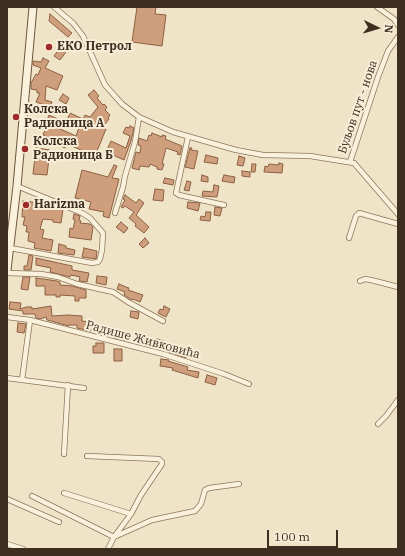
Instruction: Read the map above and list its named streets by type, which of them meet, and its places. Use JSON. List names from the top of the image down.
{
  "streets": {
    "street": ["Буљов пут - нова", "Радише Живковића"]
  },
  "places": [
    "ЕКО Петрол",
    "Колска Радионица А",
    "Колска Радионица Б",
    "Harizma"
  ],
  "scale_bar": "100 m",
  "north": "right"
}
